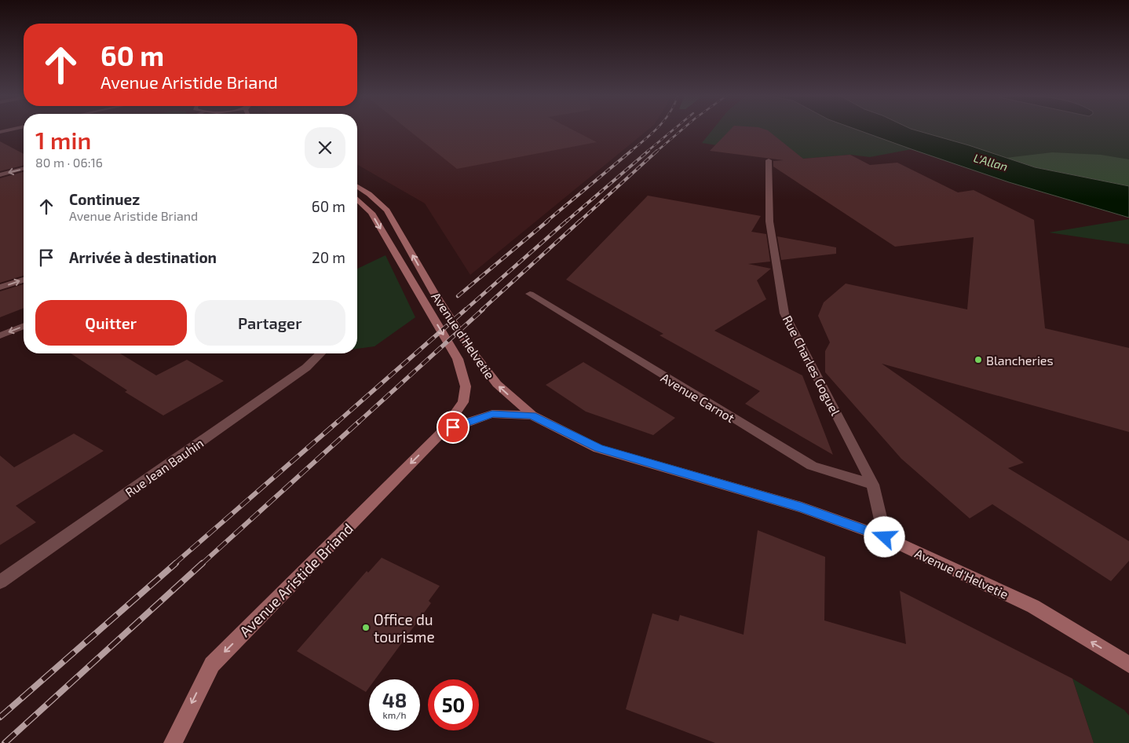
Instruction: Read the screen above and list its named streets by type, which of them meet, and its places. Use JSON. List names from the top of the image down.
{
  "streets": {
    "main road": ["Avenue d'Helvetie", "Avenue Aristide Briand"],
    "street": ["Rue Charles Goguel", "Avenue Carnot", "Rue Jean Bauhin"]
  },
  "crossings": [
    ["Avenue d'Helvetie", "Rue Charles Goguel"],
    ["Avenue d'Helvetie", "Avenue Aristide Briand"],
    ["Rue Charles Goguel", "Avenue Carnot"]
  ],
  "one_way": ["Avenue Aristide Briand"],
  "water": ["L'Allan"],
  "places": ["Blancheries", "Office du tourisme"],
  "page": {
    "turn": ["60 m", "Avenue Aristide Briand"],
    "heading": ["1 min", "80 m · 06:16"],
    "list": [
      {
        "name": "Continuez",
        "note": "Avenue Aristide Briand",
        "value": "60 m"
      },
      {
        "name": "Arrivée à destination",
        "value": "20 m"
      }
    ],
    "buttons": ["Quitter", "Partager"],
    "speed": "48 km/h",
    "limit": "50"
  }
}
